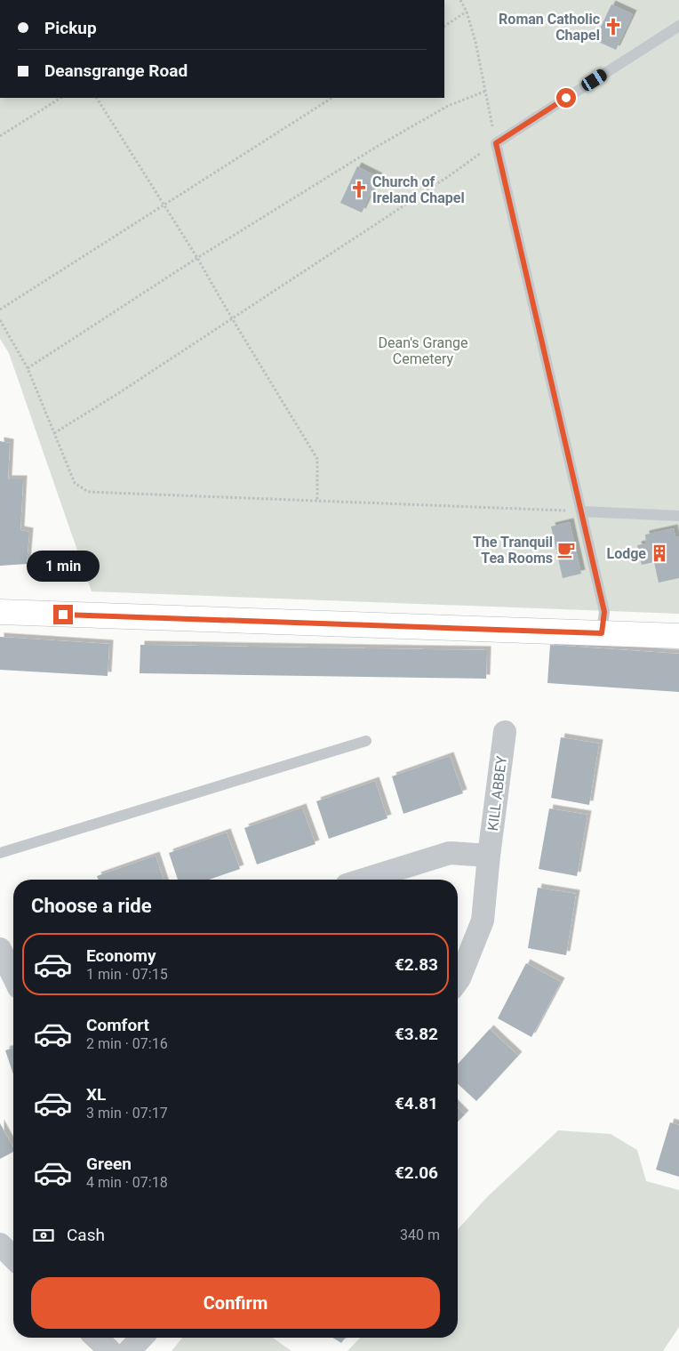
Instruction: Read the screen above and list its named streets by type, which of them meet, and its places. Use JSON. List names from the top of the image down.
{
  "streets": {
    "street": ["KILL ABBEY"]
  },
  "parks": ["Dean's Grange Cemetery"],
  "places": {
    "church": ["Roman Catholic Chapel", "Church of Ireland Chapel"],
    "cafe": ["The Tranquil Tea Rooms"],
    "building": ["Lodge"]
  },
  "page": {
    "banner": ["Pickup", "Deansgrange Road"],
    "bubble": "1 min",
    "heading": "Choose a ride",
    "list": [
      {
        "name": "Economy",
        "note": "1 min · 07:15",
        "value": "€2.83"
      },
      {
        "name": "Comfort",
        "note": "2 min · 07:16",
        "value": "€3.82"
      },
      {
        "name": "XL",
        "note": "3 min · 07:17",
        "value": "€4.81"
      },
      {
        "name": "Green",
        "note": "4 min · 07:18",
        "value": "€2.06"
      }
    ],
    "pay": ["Cash", "340 m"],
    "buttons": "Confirm"
  }
}
